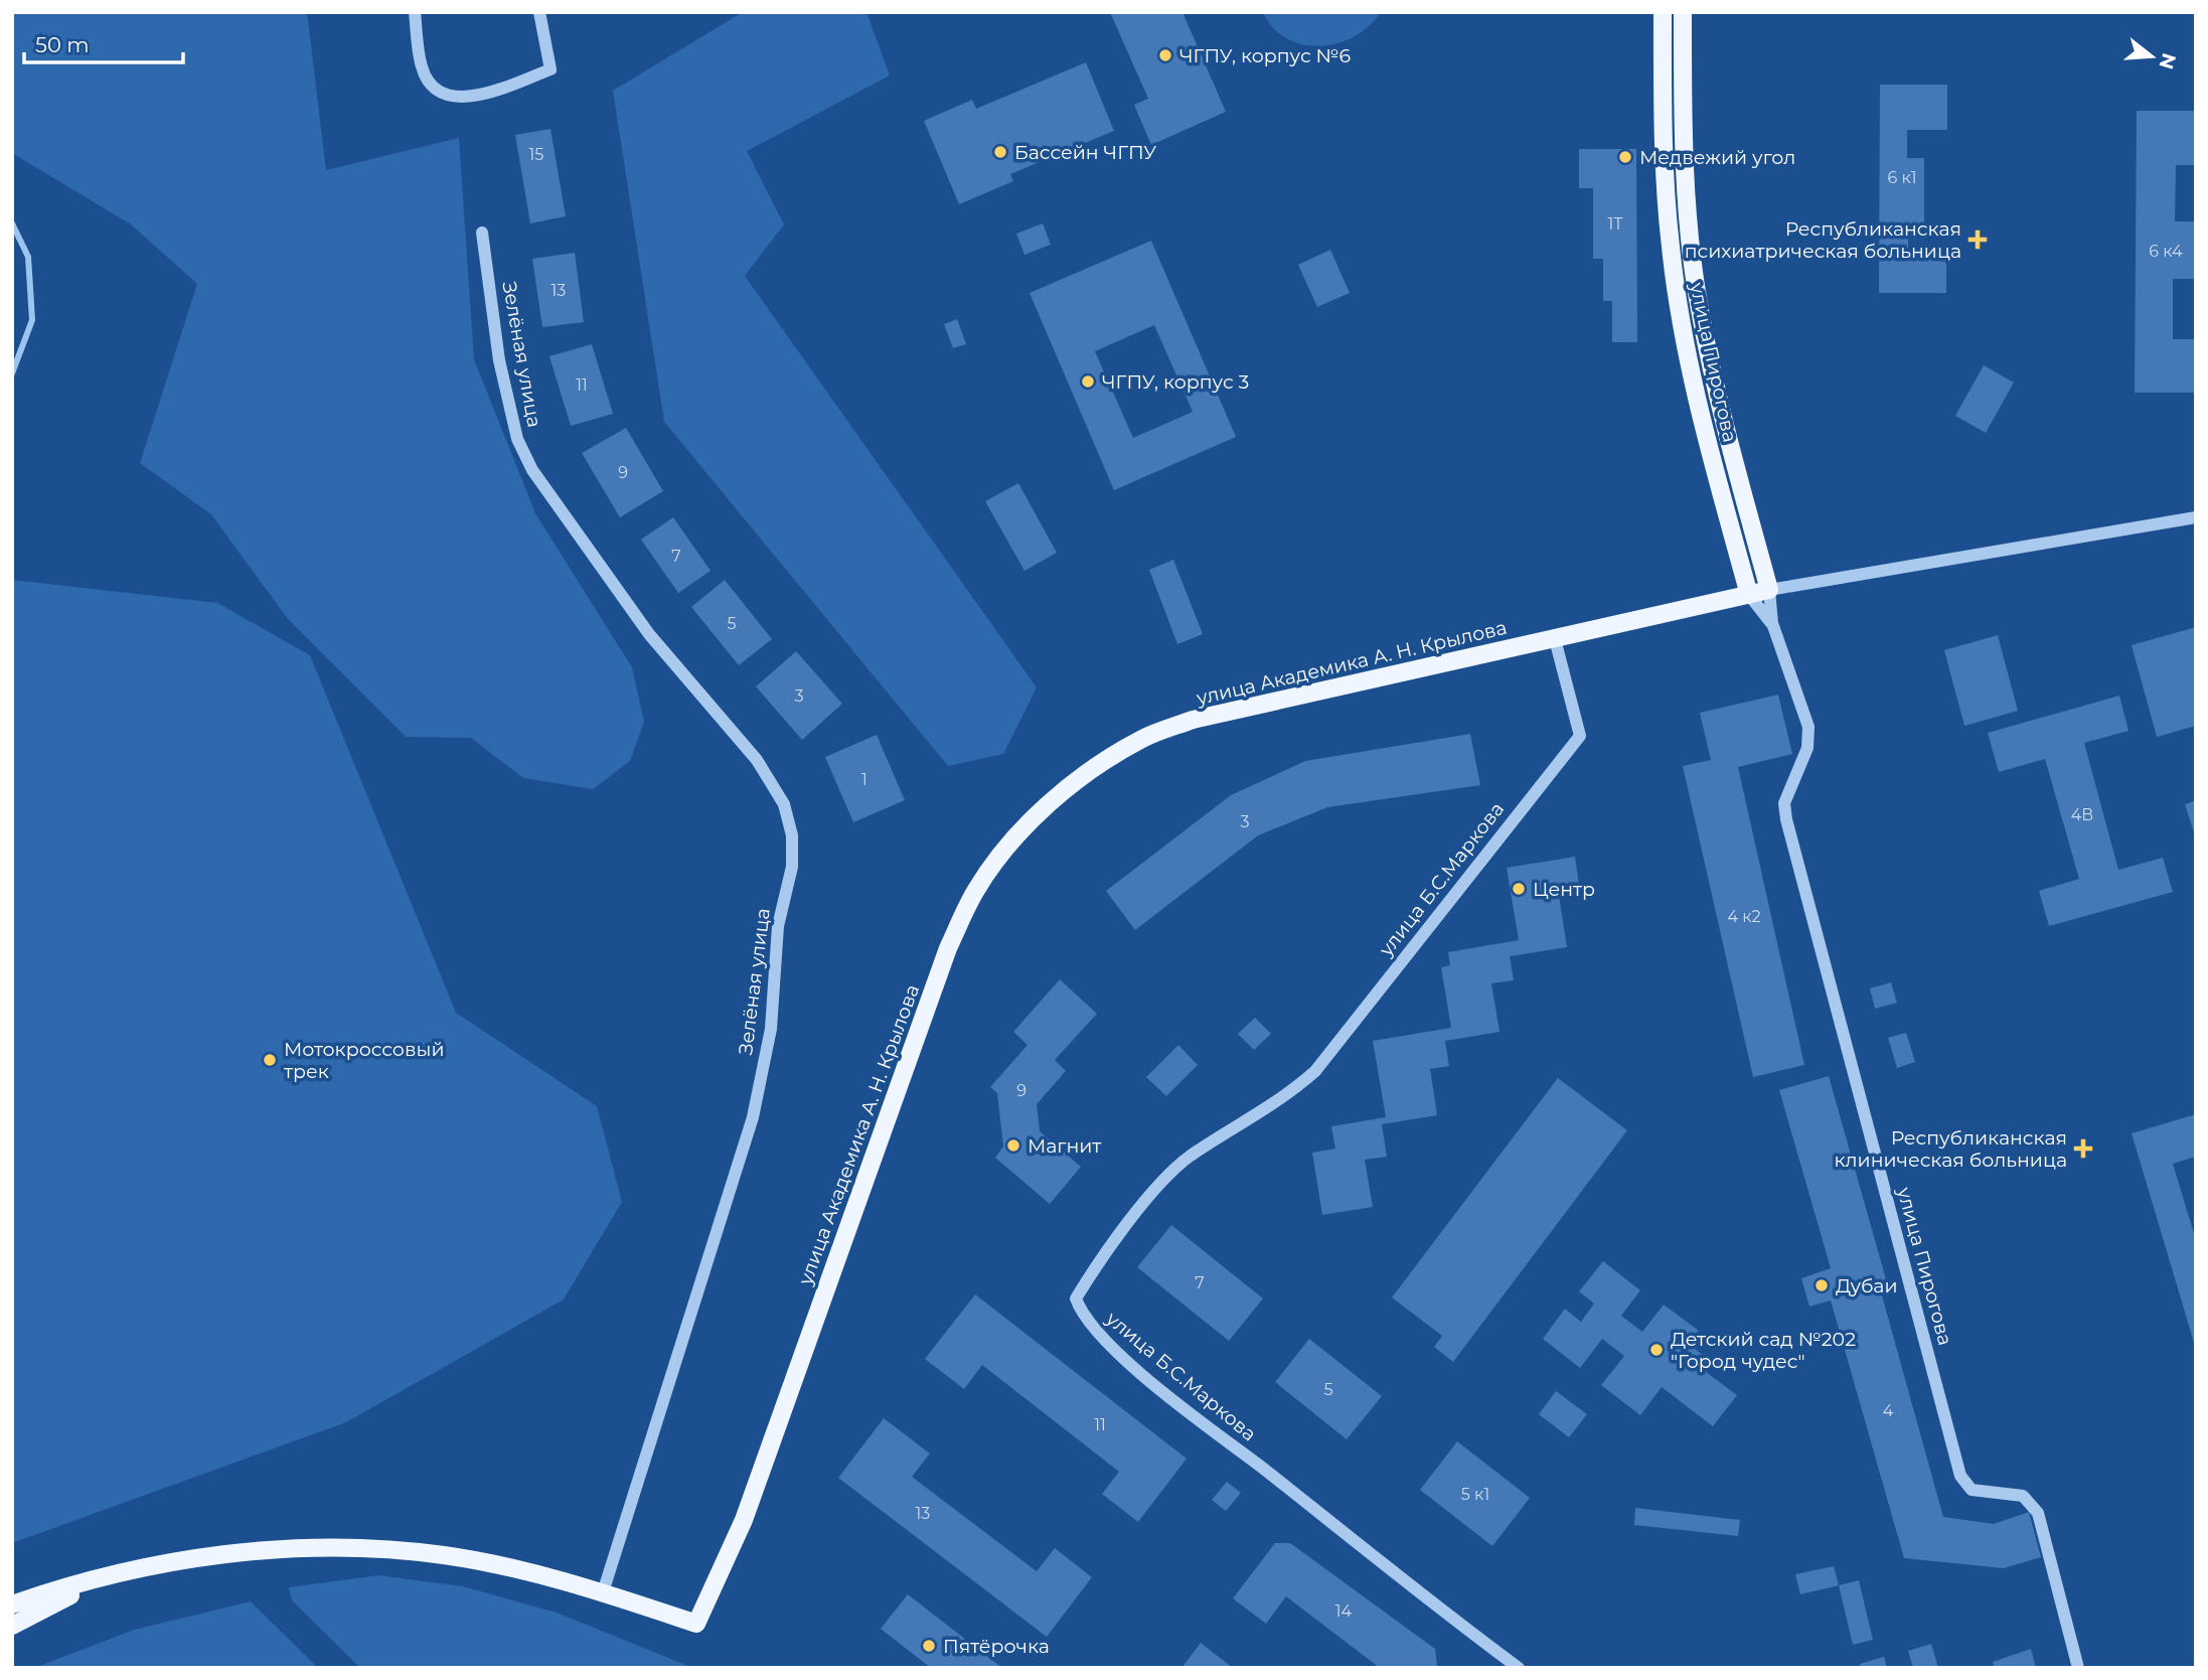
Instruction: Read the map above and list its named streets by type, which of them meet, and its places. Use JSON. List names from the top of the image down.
{
  "streets": {
    "main road": ["улица Пирогова", "улица Академика А. Н. Крылова"],
    "street": ["Зелёная улица", "улица Б.С.Маркова"]
  },
  "crossings": [
    ["Зелёная улица", "улица Академика А. Н. Крылова"],
    ["улица Пирогова", "улица Академика А. Н. Крылова"],
    ["улица Академика А. Н. Крылова", "улица Б.С.Маркова"]
  ],
  "places": {
    "other": [
      "ЧГПУ, корпус №6",
      "Бассейн ЧГПУ",
      "Медвежий угол",
      "ЧГПУ, корпус 3",
      "Центр",
      "Мотокроссовый трек",
      "Магнит",
      "Дубаи",
      "Детский сад №202 \"Город чудес\"",
      "Пятёрочка"
    ],
    "health": ["Республиканская психиатрическая больница", "Республиканская клиническая больница"]
  },
  "house_numbers": [
    "15",
    "6 к1",
    "1Т",
    "6 к4",
    "13",
    "11",
    "9",
    "7",
    "5",
    "3",
    "1",
    "4В",
    "3",
    "4 к2",
    "9",
    "7",
    "5",
    "4",
    "11",
    "5 к1",
    "13",
    "14"
  ],
  "scale_bar": "50 m",
  "north": "right"
}
